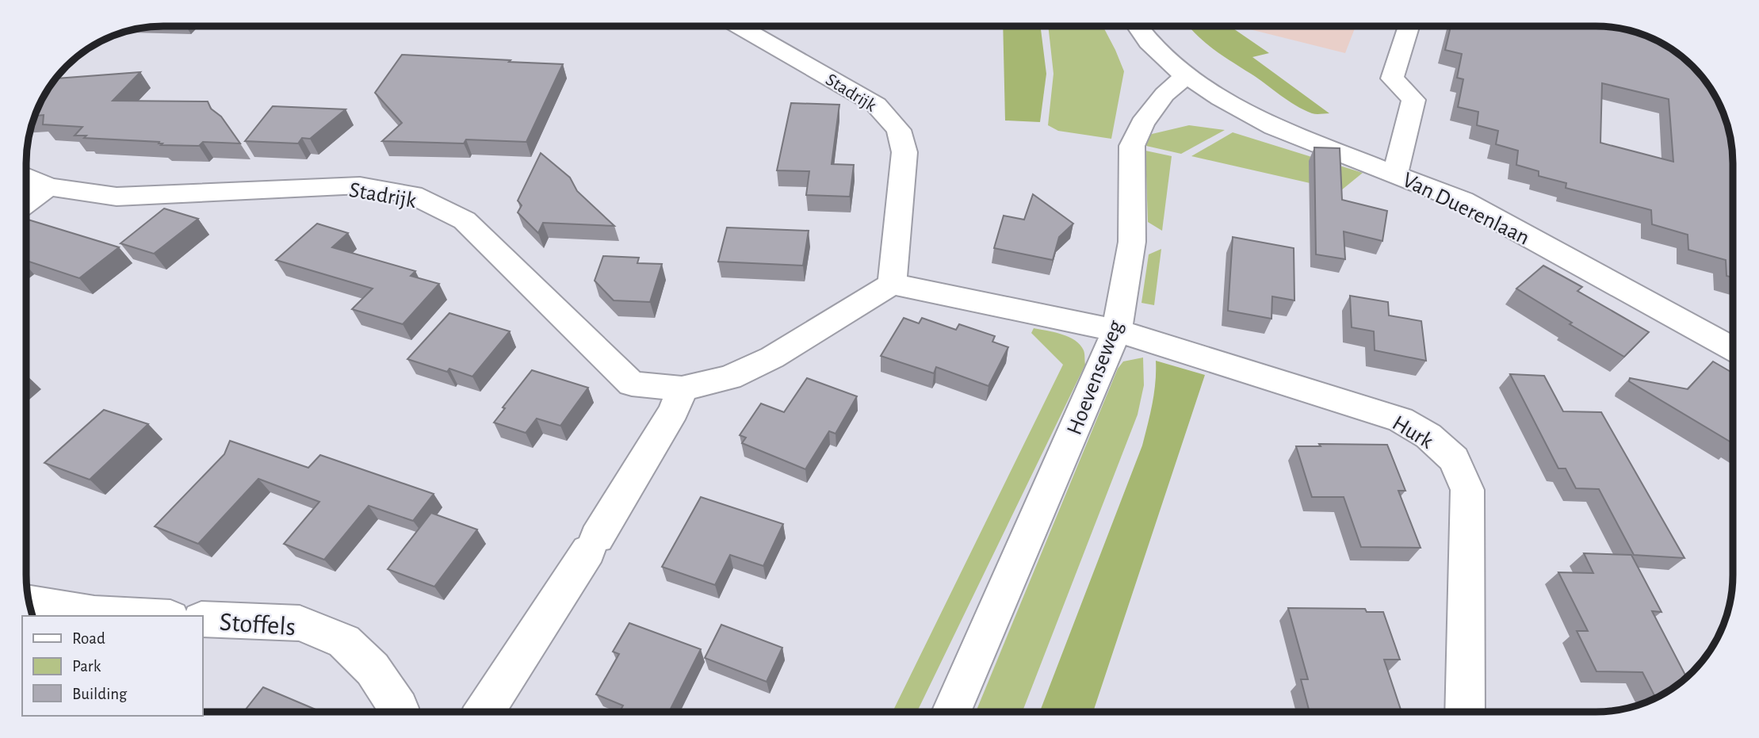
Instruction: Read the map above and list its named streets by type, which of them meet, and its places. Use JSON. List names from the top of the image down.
{
  "streets": {
    "street": [
      "Stadrijk",
      "Van Duerenlaan",
      "Hoevenseweg",
      "Hurk",
      "Stoffels"
    ]
  },
  "crossings": [
    ["Van Duerenlaan", "Hoevenseweg"],
    ["Hoevenseweg", "Hurk"]
  ],
  "legend": ["Road", "Park", "Building"]
}
